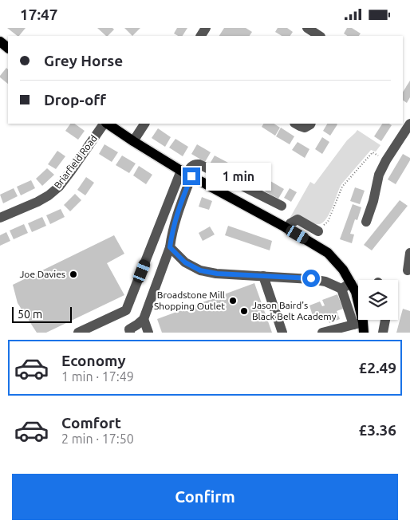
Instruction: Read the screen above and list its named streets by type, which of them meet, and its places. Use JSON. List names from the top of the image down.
{
  "streets": {
    "street": ["Briarfield Road"]
  },
  "places": ["Joe Davies", "Broadstone Mill Shopping Outlet", "Jason Baird's Black Belt Academy"],
  "scale_bar": "50 m",
  "page": {
    "status": "17:47",
    "banner": ["Grey Horse", "Drop-off"],
    "bubble": "1 min",
    "scale": "50 m",
    "list": [
      {
        "name": "Economy",
        "note": "1 min · 17:49",
        "value": "£2.49"
      },
      {
        "name": "Comfort",
        "note": "2 min · 17:50",
        "value": "£3.36"
      }
    ],
    "buttons": "Confirm"
  }
}
